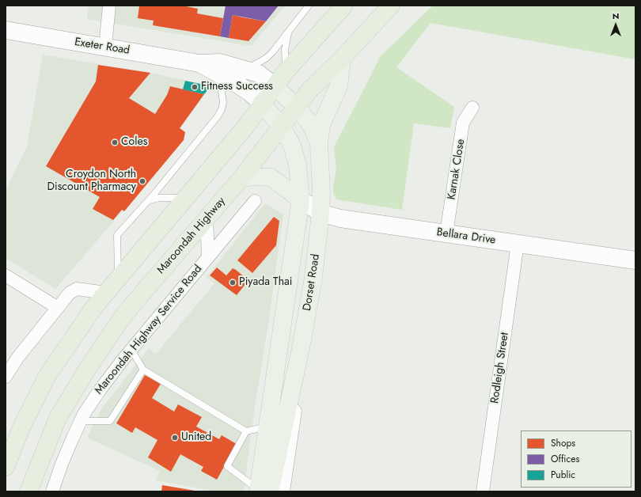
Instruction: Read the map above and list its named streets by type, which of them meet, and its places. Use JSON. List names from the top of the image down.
{
  "streets": {
    "highway": ["Maroondah Highway"],
    "main road": ["Exeter Road", "Bellara Drive", "Dorset Road"],
    "street": ["Karnak Close", "Maroondah Highway Service Road", "Rodleigh Street"]
  },
  "crossings": [
    ["Exeter Road", "Dorset Road"],
    ["Karnak Close", "Bellara Drive"],
    ["Maroondah Highway", "Dorset Road"],
    ["Maroondah Highway", "Maroondah Highway Service Road"],
    ["Bellara Drive", "Dorset Road"],
    ["Bellara Drive", "Rodleigh Street"]
  ],
  "places": [
    "Fitness Success",
    "Coles",
    "Croydon North Discount Pharmacy",
    "Piyada Thai",
    "United"
  ],
  "legend": ["Shops", "Offices", "Public"],
  "north": "top"
}
